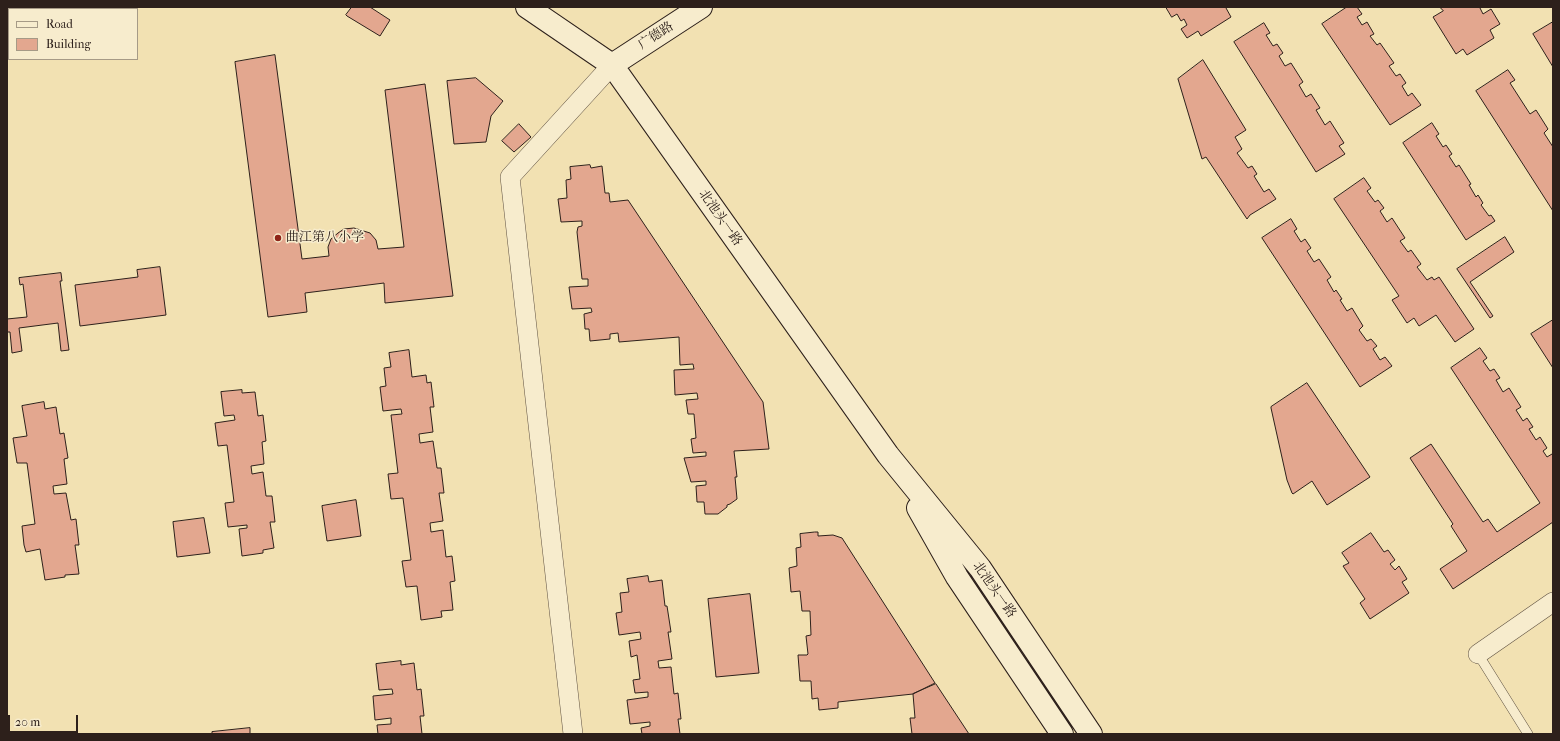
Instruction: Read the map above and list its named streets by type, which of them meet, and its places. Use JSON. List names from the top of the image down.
{
  "streets": {
    "street": ["广德路", "北池头一路"]
  },
  "crossings": [
    ["广德路", "北池头一路"]
  ],
  "places": ["曲江第八小学"],
  "legend": ["Road", "Building"],
  "scale_bar": "20 m"
}
